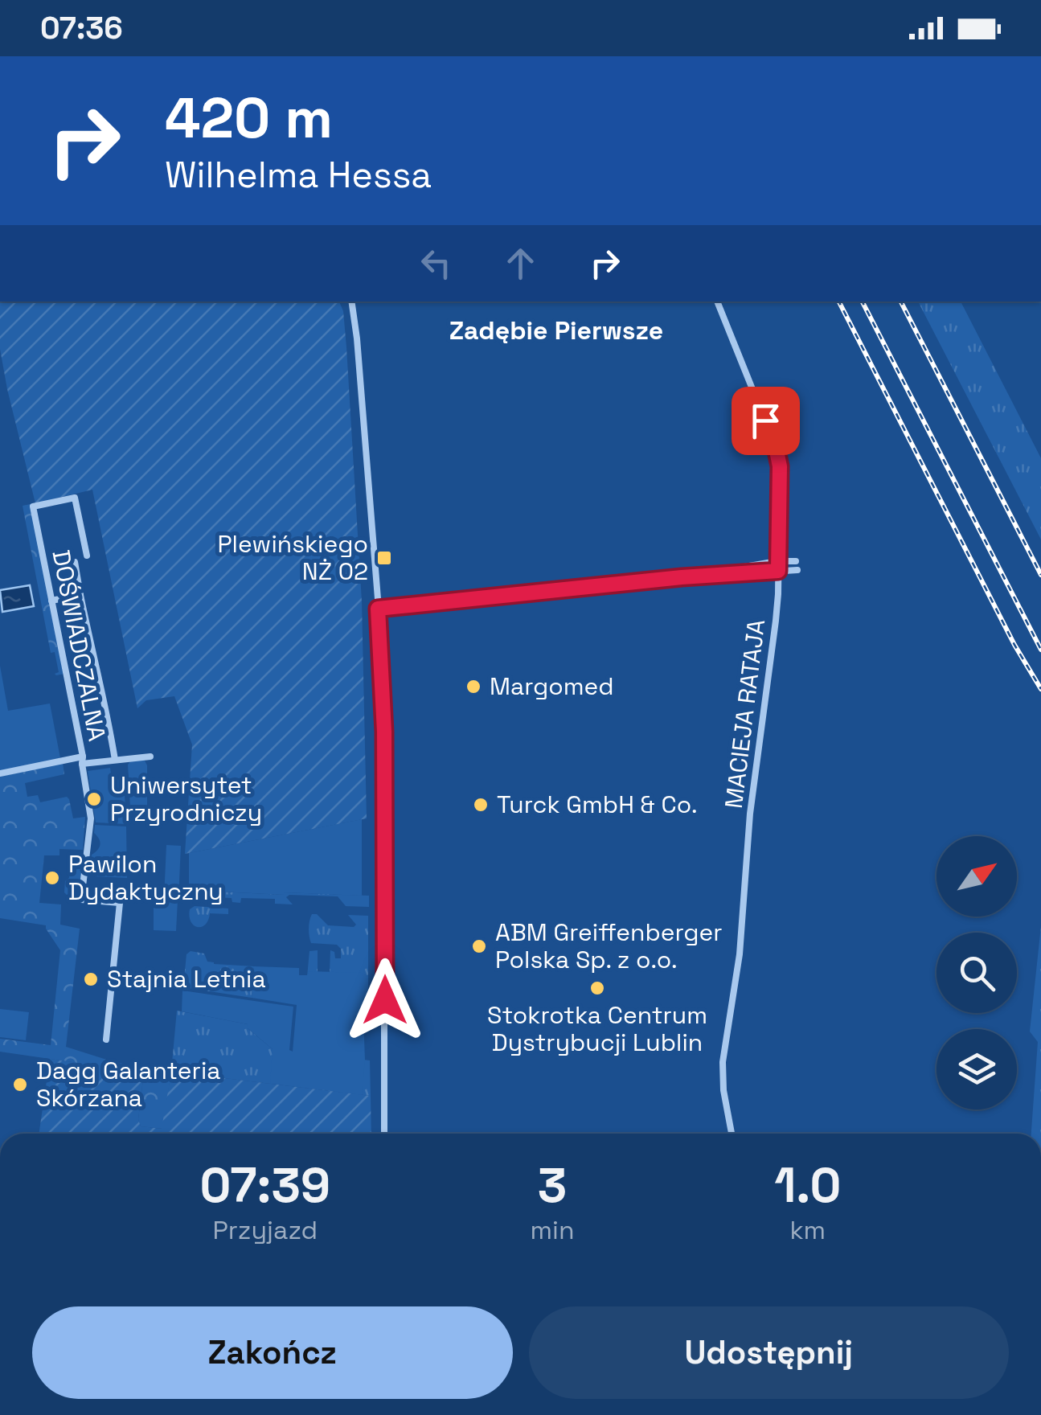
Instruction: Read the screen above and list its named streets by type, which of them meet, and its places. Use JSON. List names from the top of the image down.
{
  "streets": {
    "street": ["DOŚWIADCZALNA", "MACIEJA RATAJA"]
  },
  "districts": ["Zadębie Pierwsze"],
  "places": {
    "transit": ["Plewińskiego NŻ 02"],
    "other": [
      "Margomed",
      "Uniwersytet Przyrodniczy",
      "Turck GmbH & Co.",
      "Pawilon Dydaktyczny",
      "ABM Greiffenberger Polska Sp. z o.o.",
      "Stajnia Letnia",
      "Stokrotka Centrum Dystrybucji Lublin",
      "Dagg Galanteria Skórzana"
    ]
  },
  "north": "top right",
  "page": {
    "status": "07:36",
    "turn": ["420 m", "Wilhelma Hessa"],
    "eta": [
      "07:39",
      "Przyjazd",
      "3",
      "min",
      "1.0",
      "km"
    ],
    "buttons": ["Zakończ", "Udostępnij"]
  }
}
